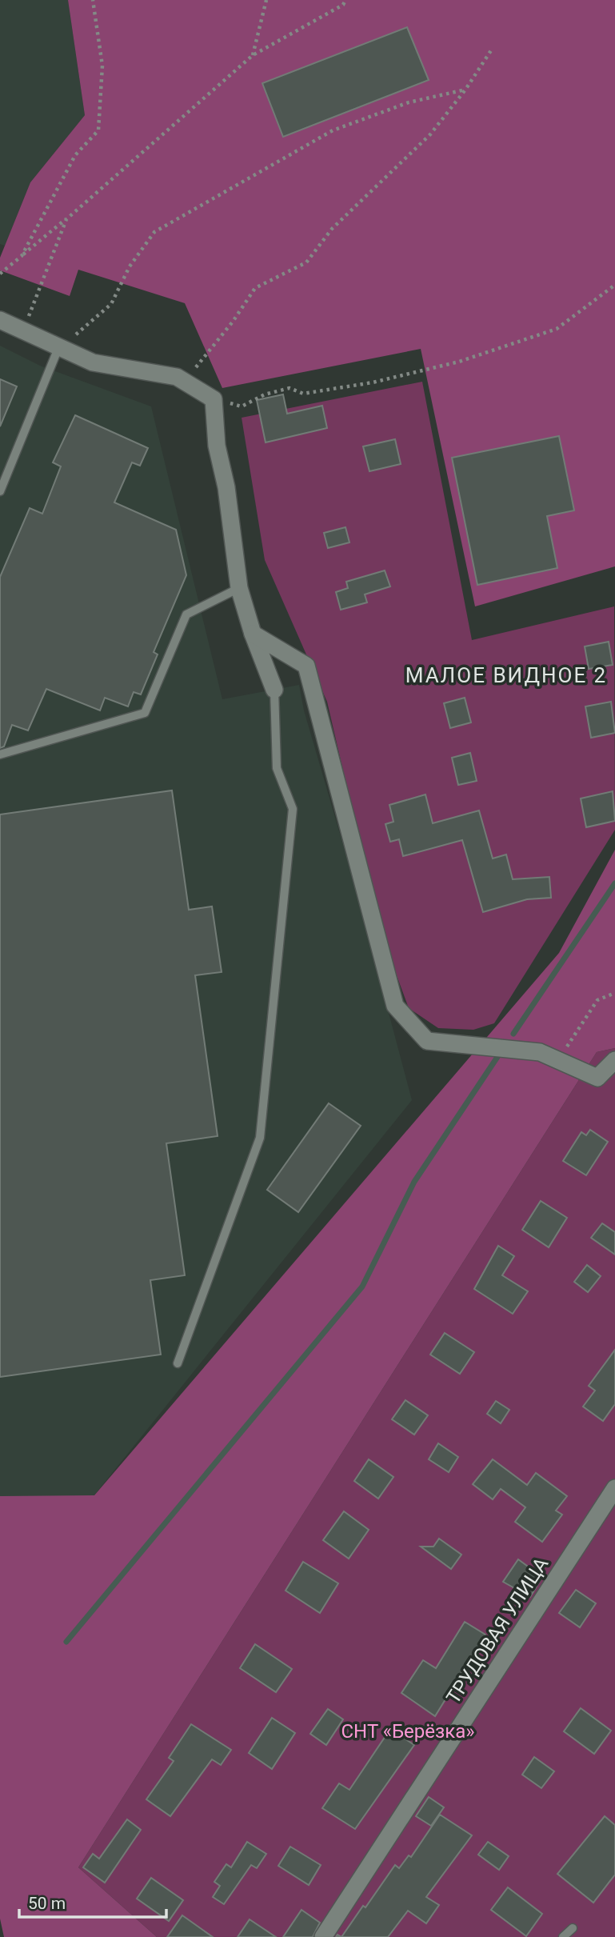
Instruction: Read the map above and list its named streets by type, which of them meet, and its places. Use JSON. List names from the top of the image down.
{
  "streets": {
    "street": ["ТРУДОВАЯ УЛИЦА"]
  },
  "districts": ["МАЛОЕ ВИДНОЕ 2"],
  "parks": ["СНТ «Берёзка»"],
  "scale_bar": "50 m"
}
